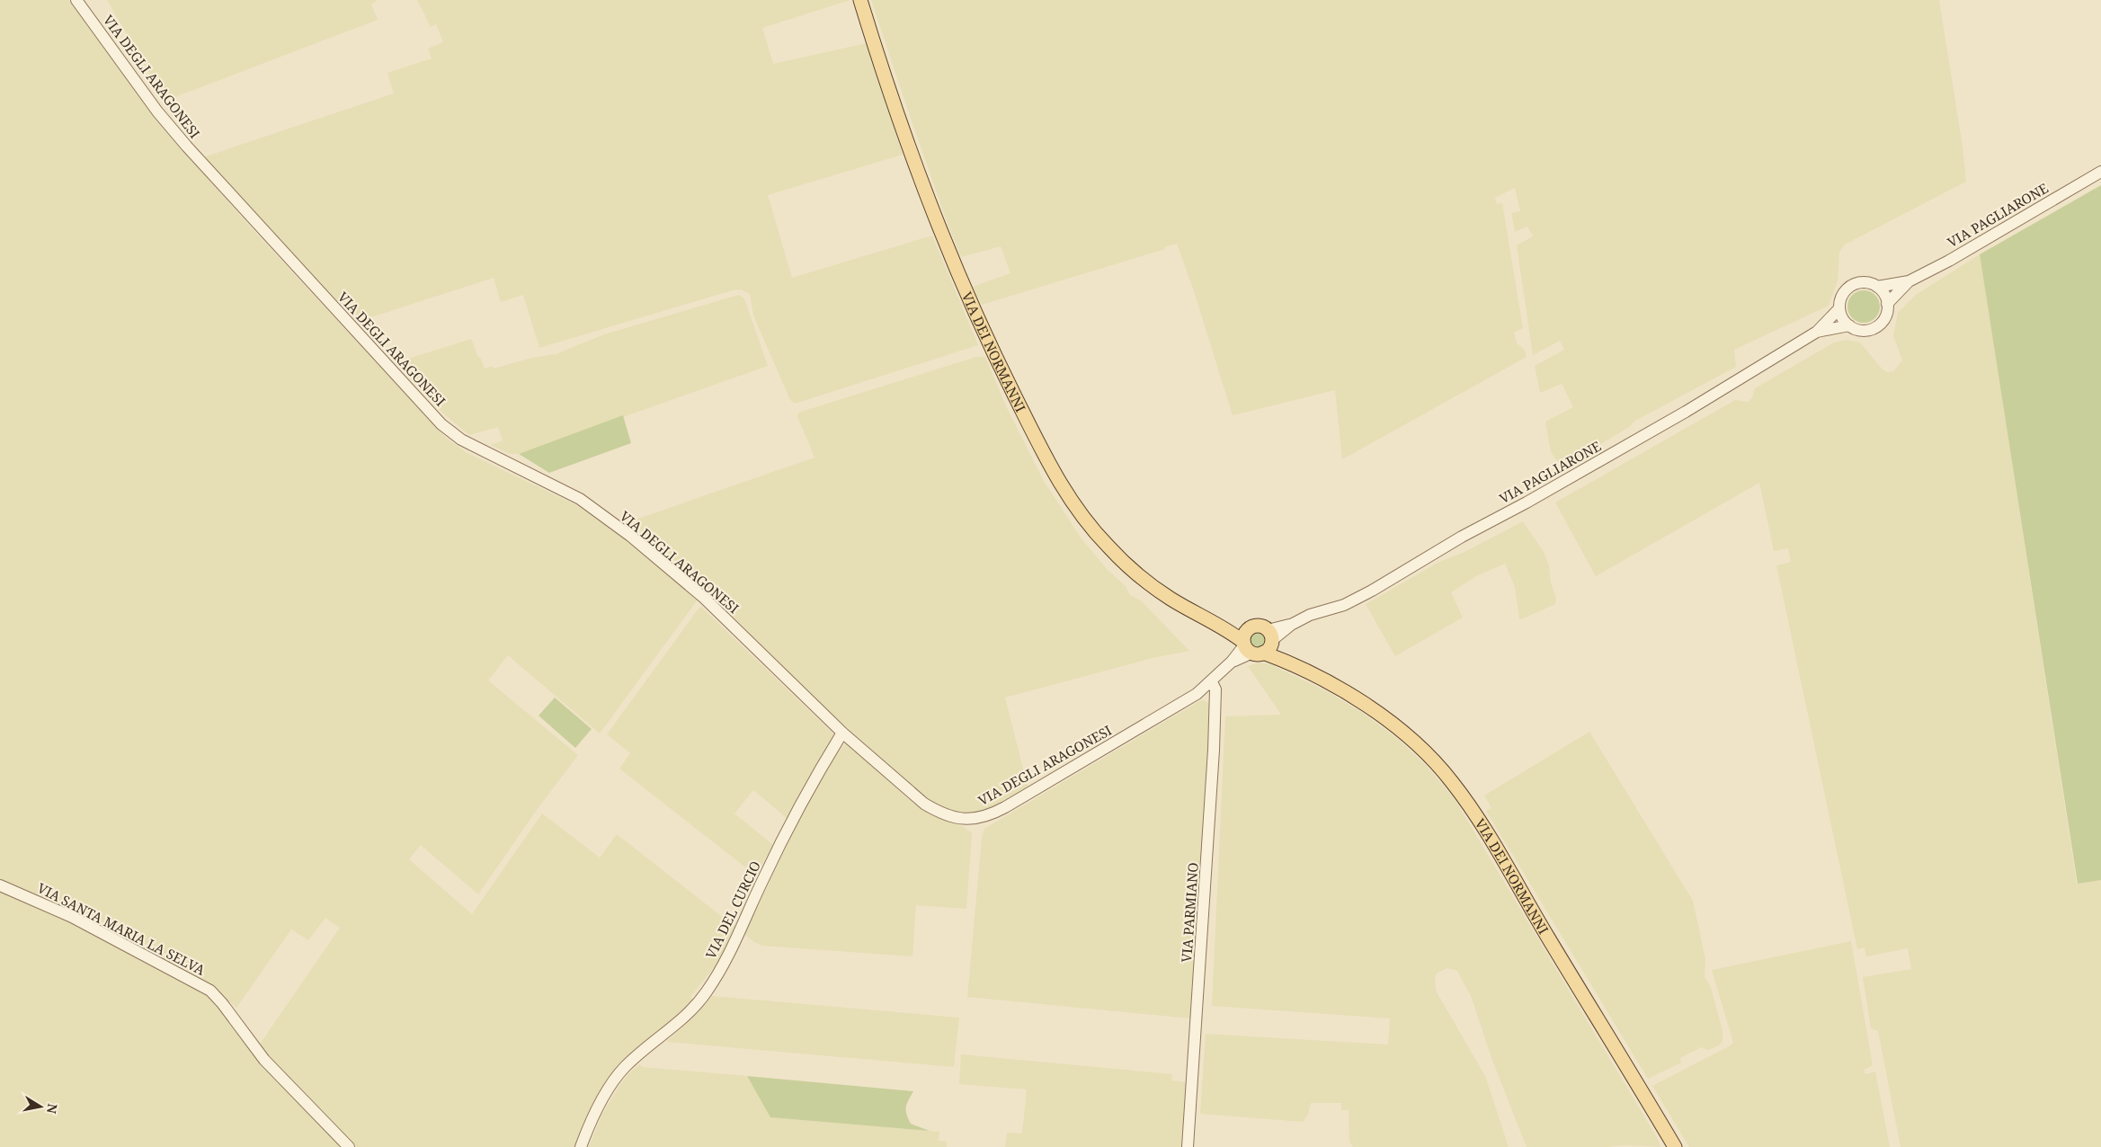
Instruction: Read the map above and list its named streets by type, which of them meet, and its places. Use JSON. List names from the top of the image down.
{
  "streets": {
    "main road": ["VIA DEI NORMANNI"],
    "street": [
      "VIA DEGLI ARAGONESI",
      "VIA PAGLIARONE",
      "VIA DEL CURCIO",
      "VIA PARMIANO",
      "VIA SANTA MARIA LA SELVA"
    ]
  },
  "crossings": [
    ["VIA DEGLI ARAGONESI", "VIA PAGLIARONE"],
    ["VIA DEGLI ARAGONESI", "VIA DEI NORMANNI"],
    ["VIA DEGLI ARAGONESI", "VIA DEL CURCIO"],
    ["VIA DEGLI ARAGONESI", "VIA PARMIANO"],
    ["VIA PAGLIARONE", "VIA DEI NORMANNI"]
  ],
  "north": "right"
}
